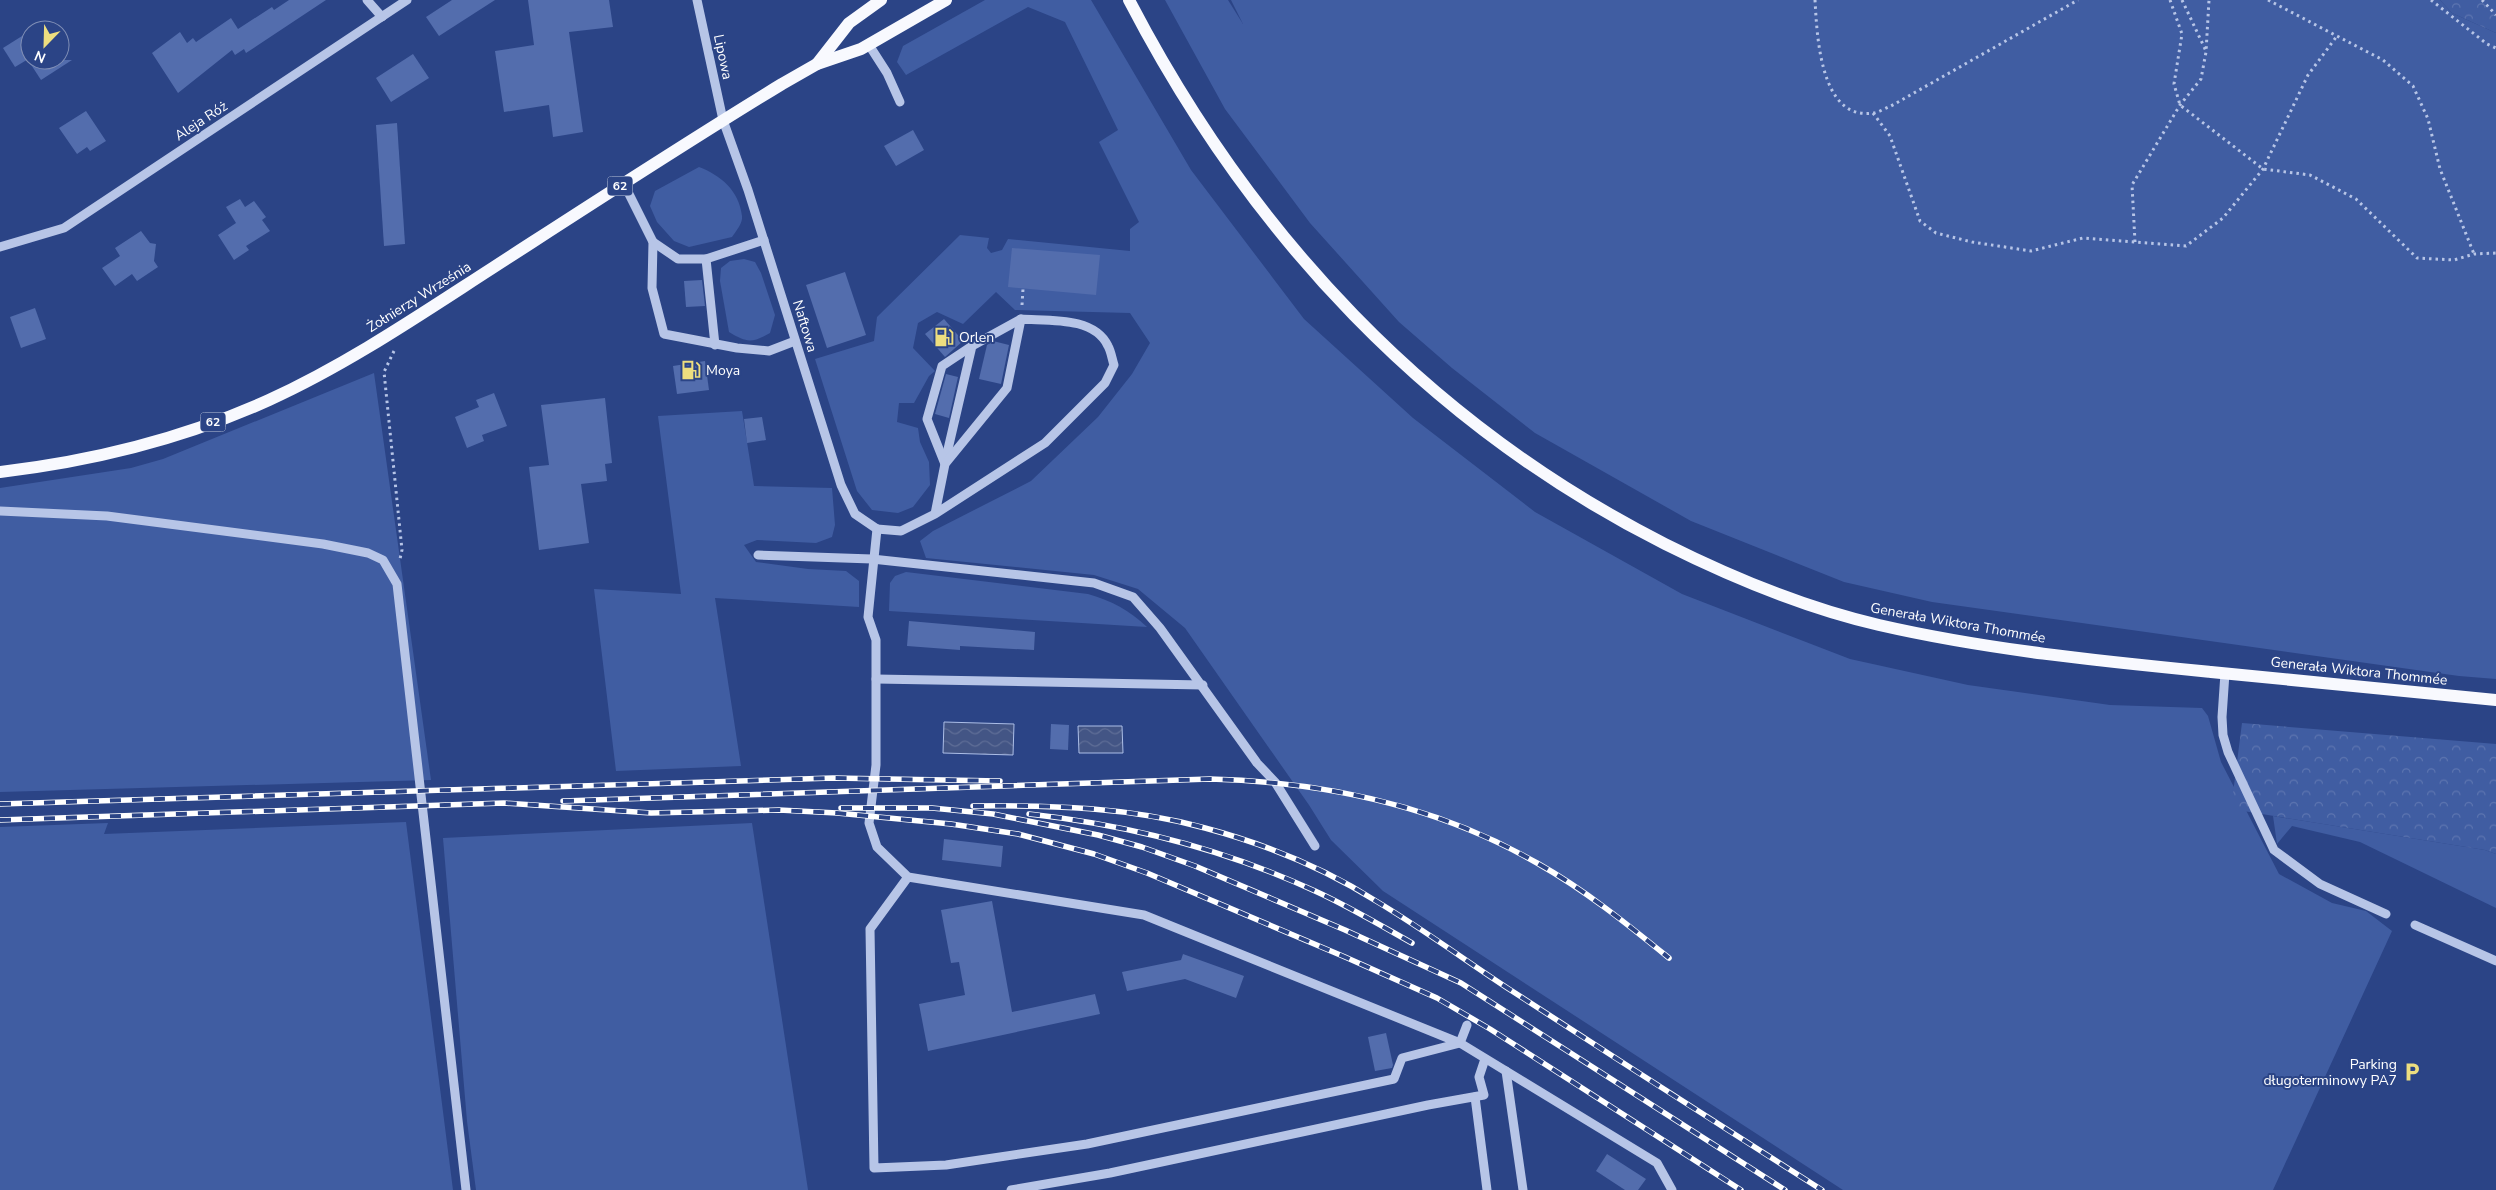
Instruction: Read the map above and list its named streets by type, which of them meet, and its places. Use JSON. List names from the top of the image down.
{
  "streets": {
    "main road": ["62", "Żołnierzy Września", "Generała Wiktora Thommée"],
    "street": ["Lipowa", "Aleja Róż", "Naftowa"]
  },
  "crossings": [
    ["Lipowa", "Żołnierzy Września"],
    ["Lipowa", "Naftowa"],
    ["Żołnierzy Września", "Naftowa"]
  ],
  "places": {
    "fuel station": ["Orlen", "Moya"],
    "parking": ["Parking długoterminowy PA7"]
  },
  "north": "bottom left"
}
